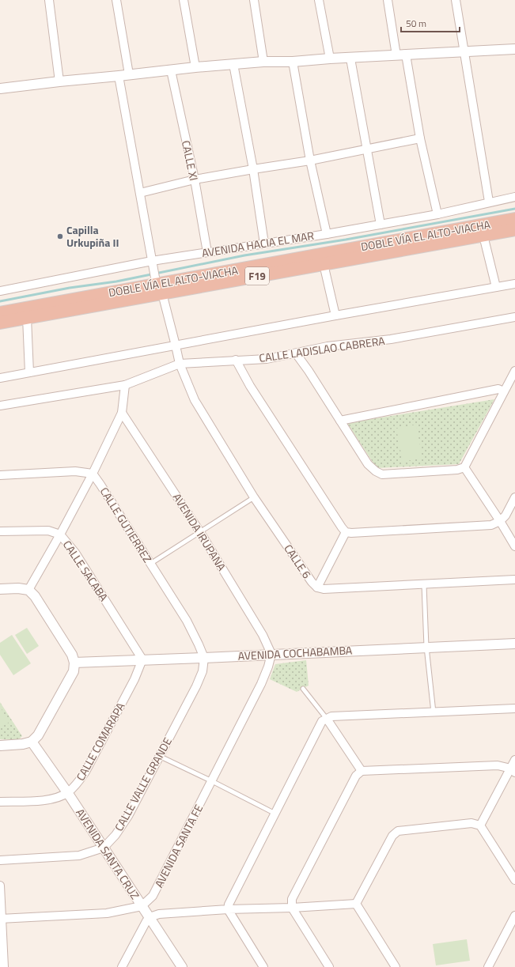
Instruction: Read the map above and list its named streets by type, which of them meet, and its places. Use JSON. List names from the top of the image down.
{
  "streets": {
    "highway": ["DOBLE VÍA EL ALTO-VIACHA", "F19"],
    "street": [
      "CALLE XI",
      "AVENIDA HACIA EL MAR",
      "CALLE LADISLAO CABRERA",
      "CALLE GUTIERREZ",
      "AVENIDA IRUPANA",
      "CALLE 6",
      "CALLE SACABA",
      "AVENIDA COCHABAMBA",
      "CALLE COMARAPA",
      "CALLE VALLE GRANDE",
      "AVENIDA SANTA FE",
      "AVENIDA SANTA CRUZ"
    ]
  },
  "crossings": [
    ["CALLE XI", "AVENIDA HACIA EL MAR"],
    ["DOBLE VÍA EL ALTO-VIACHA", "CALLE 6"],
    ["AVENIDA HACIA EL MAR", "CALLE 6"],
    ["CALLE LADISLAO CABRERA", "CALLE 6"],
    ["CALLE GUTIERREZ", "AVENIDA COCHABAMBA"],
    ["CALLE GUTIERREZ", "CALLE VALLE GRANDE"],
    ["AVENIDA IRUPANA", "AVENIDA COCHABAMBA"],
    ["AVENIDA IRUPANA", "AVENIDA SANTA FE"],
    ["CALLE SACABA", "AVENIDA COCHABAMBA"],
    ["CALLE SACABA", "CALLE COMARAPA"],
    ["AVENIDA COCHABAMBA", "CALLE COMARAPA"],
    ["AVENIDA COCHABAMBA", "CALLE VALLE GRANDE"],
    ["AVENIDA COCHABAMBA", "AVENIDA SANTA FE"],
    ["CALLE COMARAPA", "AVENIDA SANTA CRUZ"],
    ["CALLE VALLE GRANDE", "AVENIDA SANTA CRUZ"],
    ["AVENIDA SANTA FE", "AVENIDA SANTA CRUZ"]
  ],
  "places": ["Capilla Urkupiña II"],
  "scale_bar": "50 m"
}
